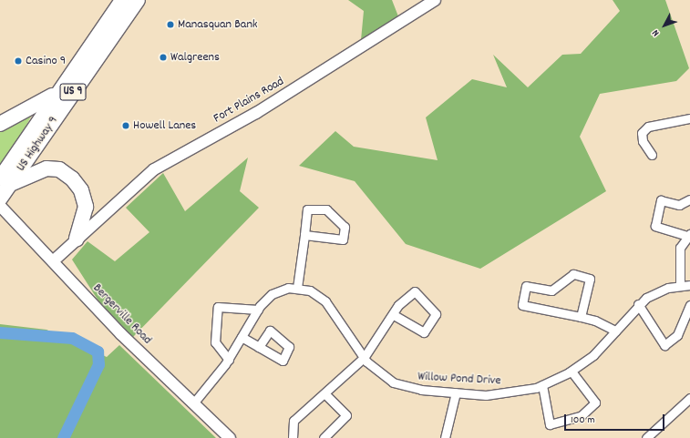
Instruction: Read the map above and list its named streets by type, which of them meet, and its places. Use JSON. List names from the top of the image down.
{
  "streets": {
    "highway": ["US 9", "US Highway 9"],
    "street": ["Fort Plains Road", "Bergerville Road", "Willow Pond Drive"]
  },
  "crossings": [
    ["Fort Plains Road", "Bergerville Road"]
  ],
  "places": [
    "Manasquan Bank",
    "Walgreens",
    "Casino 9",
    "Howell Lanes"
  ],
  "scale_bar": "100 m",
  "north": "bottom left"
}
